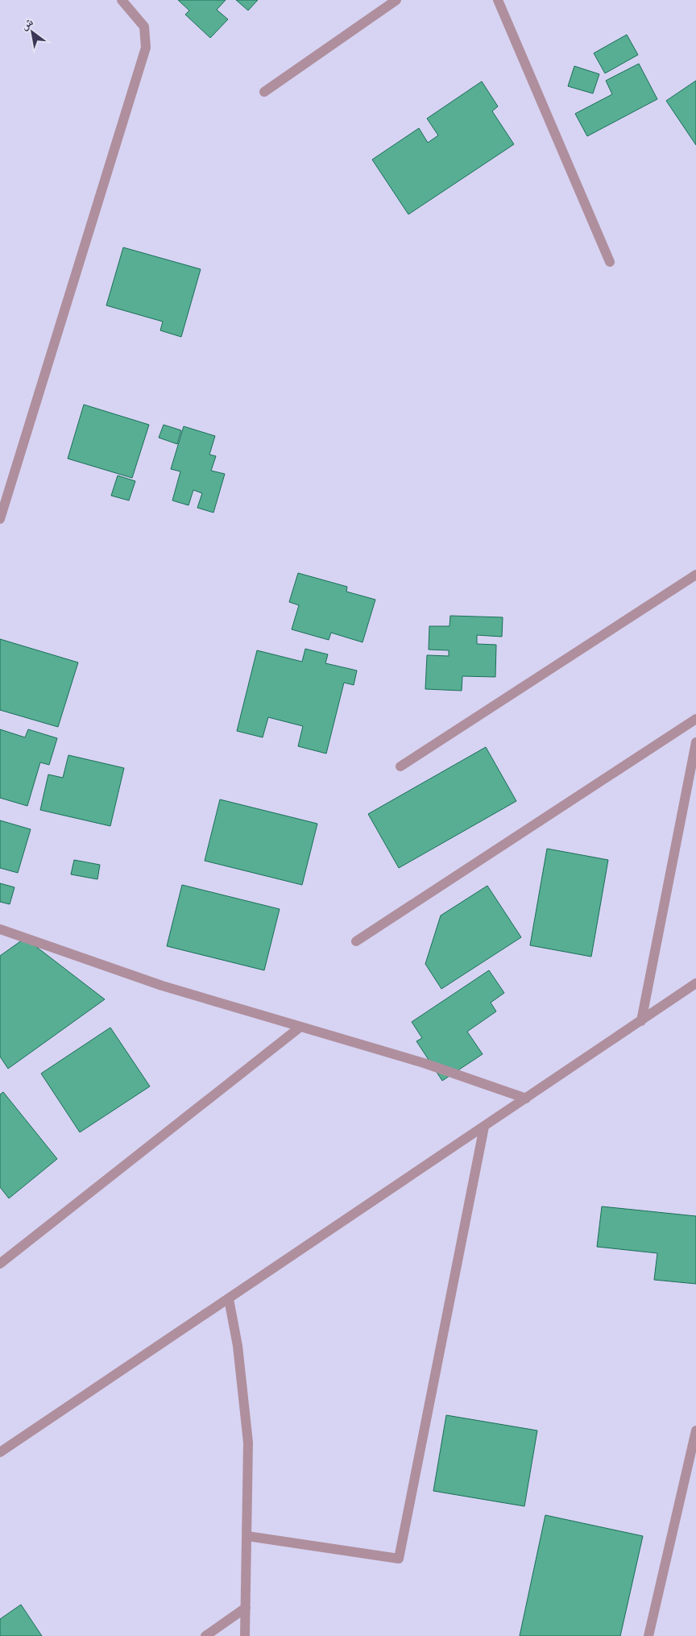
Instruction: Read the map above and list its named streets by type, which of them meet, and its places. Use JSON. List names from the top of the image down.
{
  "north": "top left"
}
